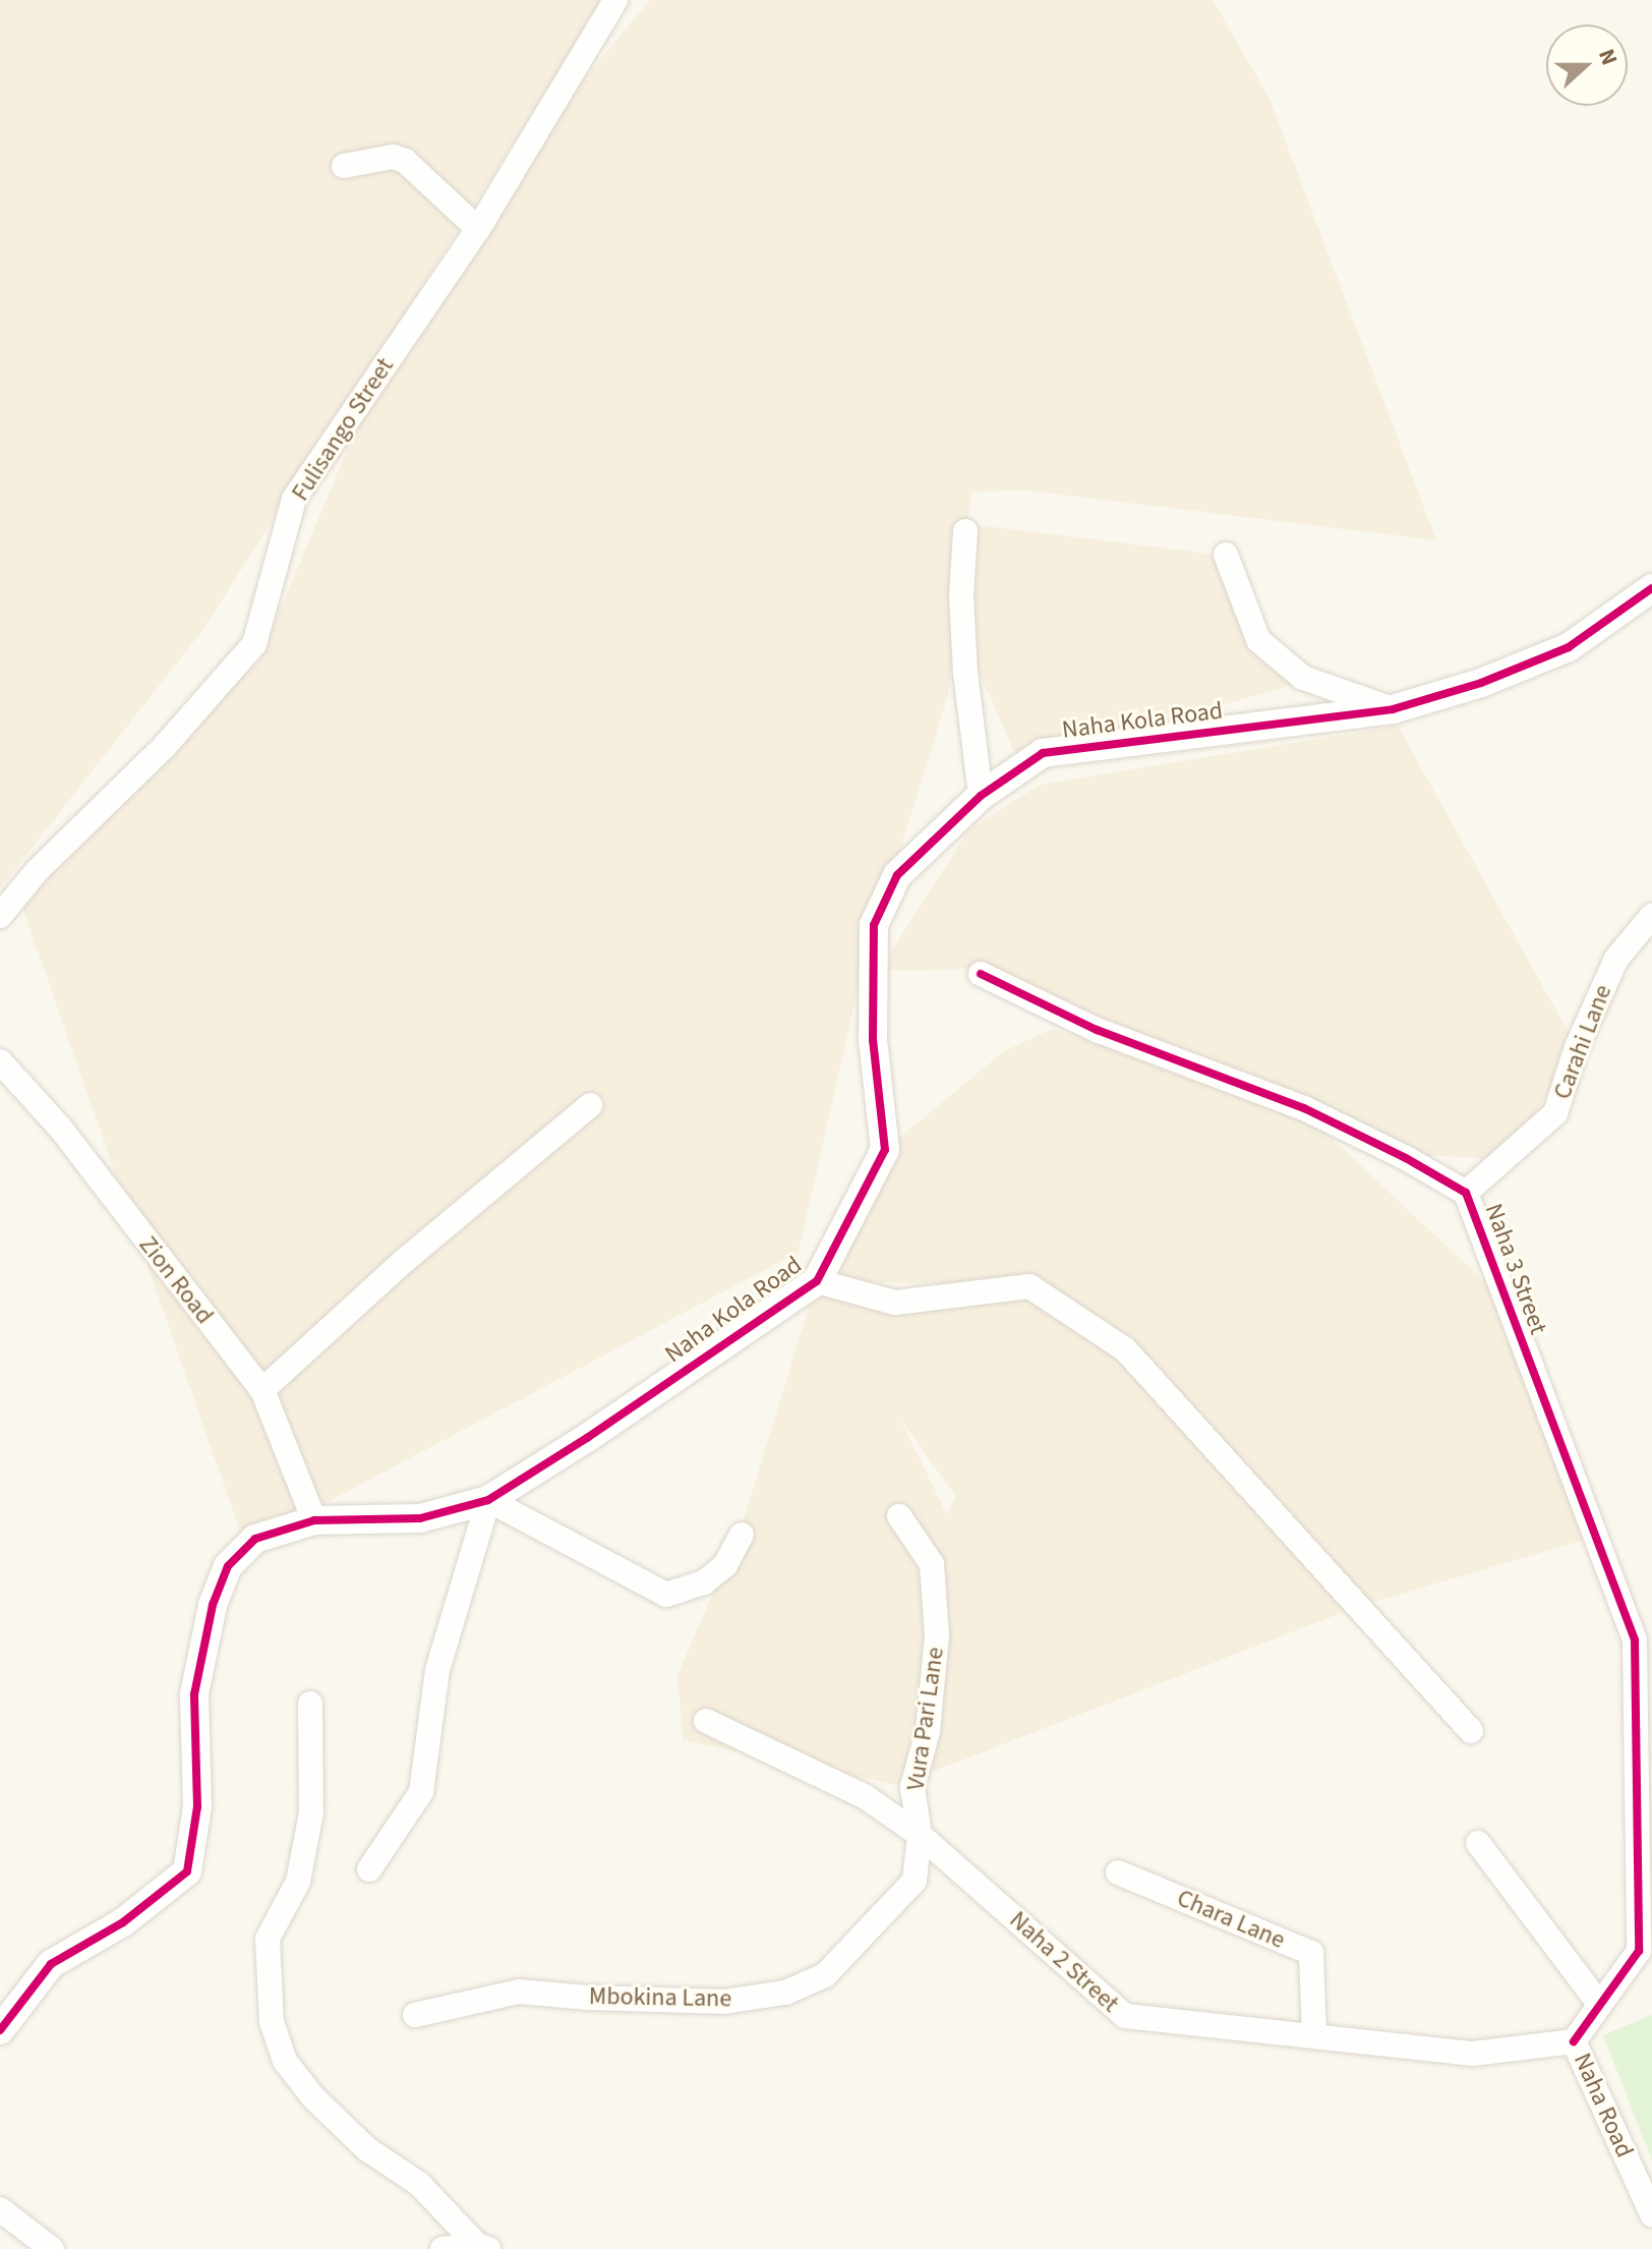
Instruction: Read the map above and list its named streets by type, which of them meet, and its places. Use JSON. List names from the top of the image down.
{
  "streets": {
    "street": [
      "Fulisango Street",
      "Naha Kola Road",
      "Carahi Lane",
      "Naha 3 Street",
      "Zion Road",
      "Vura Pari Lane",
      "Chara Lane",
      "Naha 2 Street",
      "Mbokina Lane",
      "Naha Road"
    ]
  },
  "crossings": [
    ["Naha Kola Road", "Zion Road"],
    ["Carahi Lane", "Naha 3 Street"],
    ["Naha 3 Street", "Naha 2 Street"],
    ["Naha 3 Street", "Naha Road"],
    ["Vura Pari Lane", "Naha 2 Street"],
    ["Vura Pari Lane", "Mbokina Lane"],
    ["Chara Lane", "Naha 2 Street"],
    ["Naha 2 Street", "Mbokina Lane"],
    ["Naha 2 Street", "Naha Road"]
  ],
  "north": "right"
}
